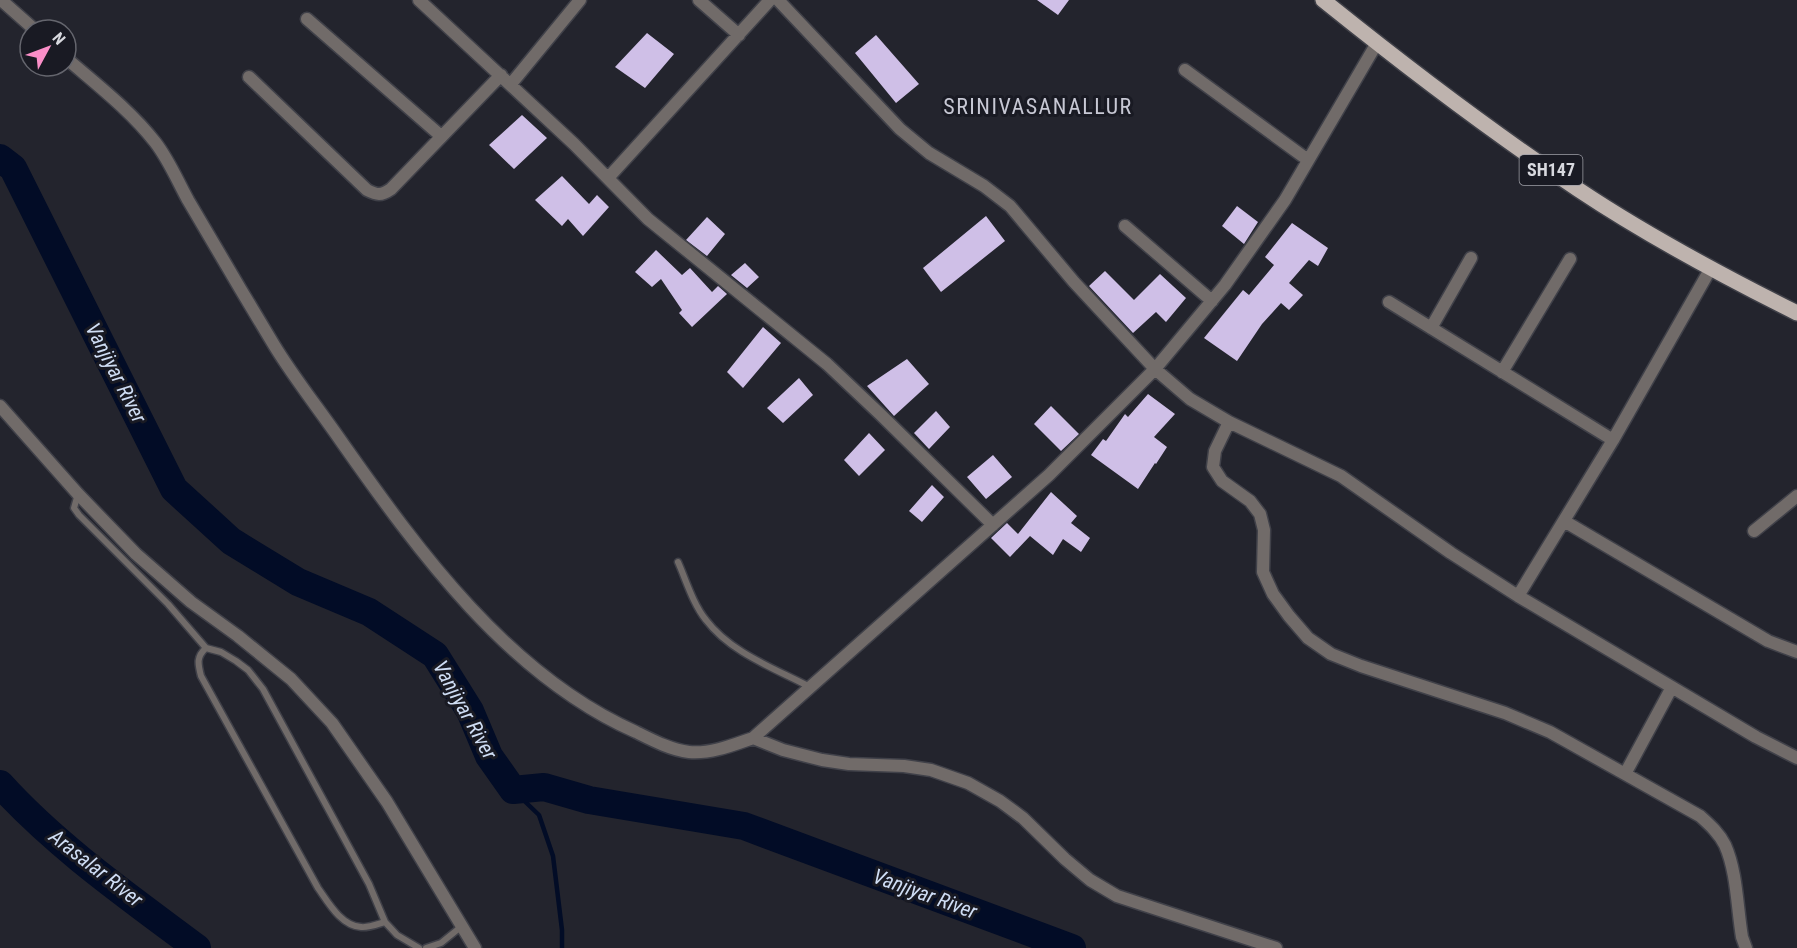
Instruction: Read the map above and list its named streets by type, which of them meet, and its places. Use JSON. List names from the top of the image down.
{
  "streets": {
    "main road": ["SH147"]
  },
  "districts": ["SRINIVASANALLUR"],
  "water": ["Vanjiyar River", "Arasalar River"],
  "north": "top right"
}
